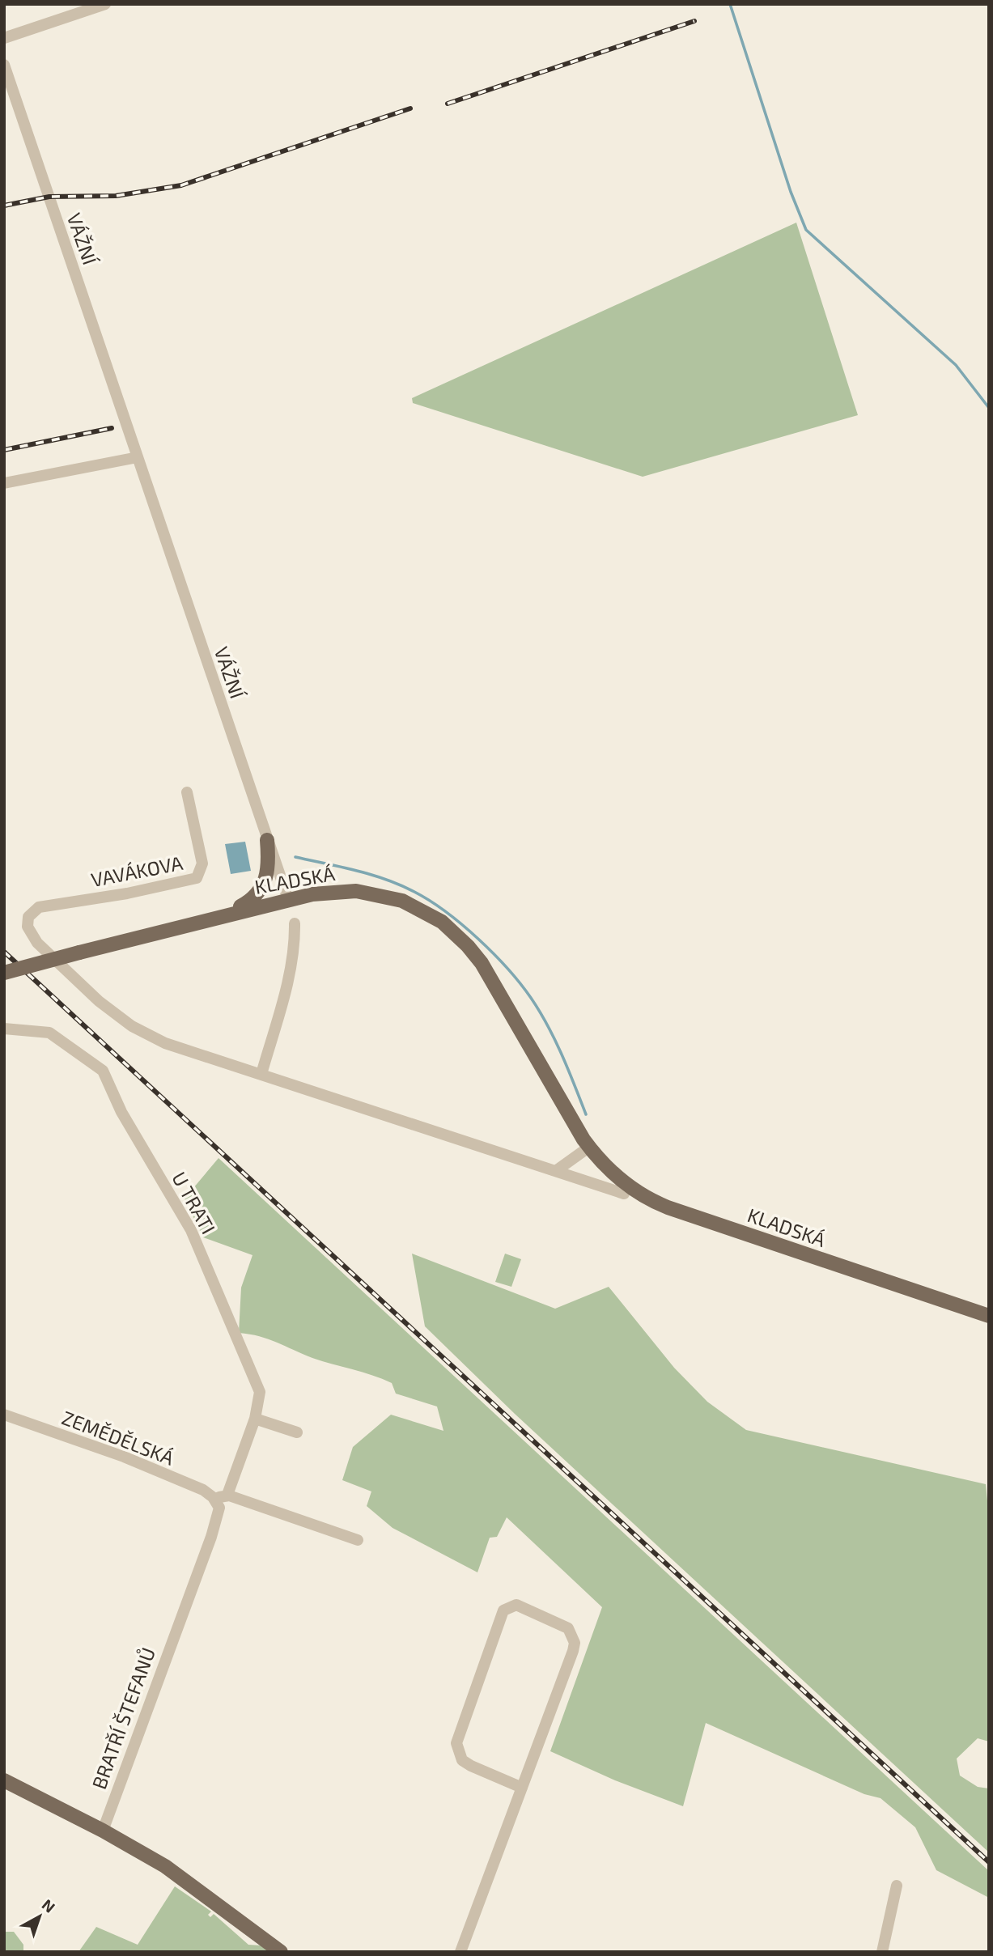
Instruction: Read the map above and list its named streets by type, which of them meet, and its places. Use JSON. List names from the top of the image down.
{
  "streets": {
    "main road": ["KLADSKÁ"],
    "street": [
      "VÁŽNÍ",
      "VAVÁKOVA",
      "U TRATI",
      "ZEMĚDĚLSKÁ",
      "BRATŘÍ ŠTEFANŮ"
    ]
  },
  "crossings": [
    ["VÁŽNÍ", "KLADSKÁ"],
    ["ZEMĚDĚLSKÁ", "BRATŘÍ ŠTEFANŮ"]
  ],
  "north": "top right"
}
